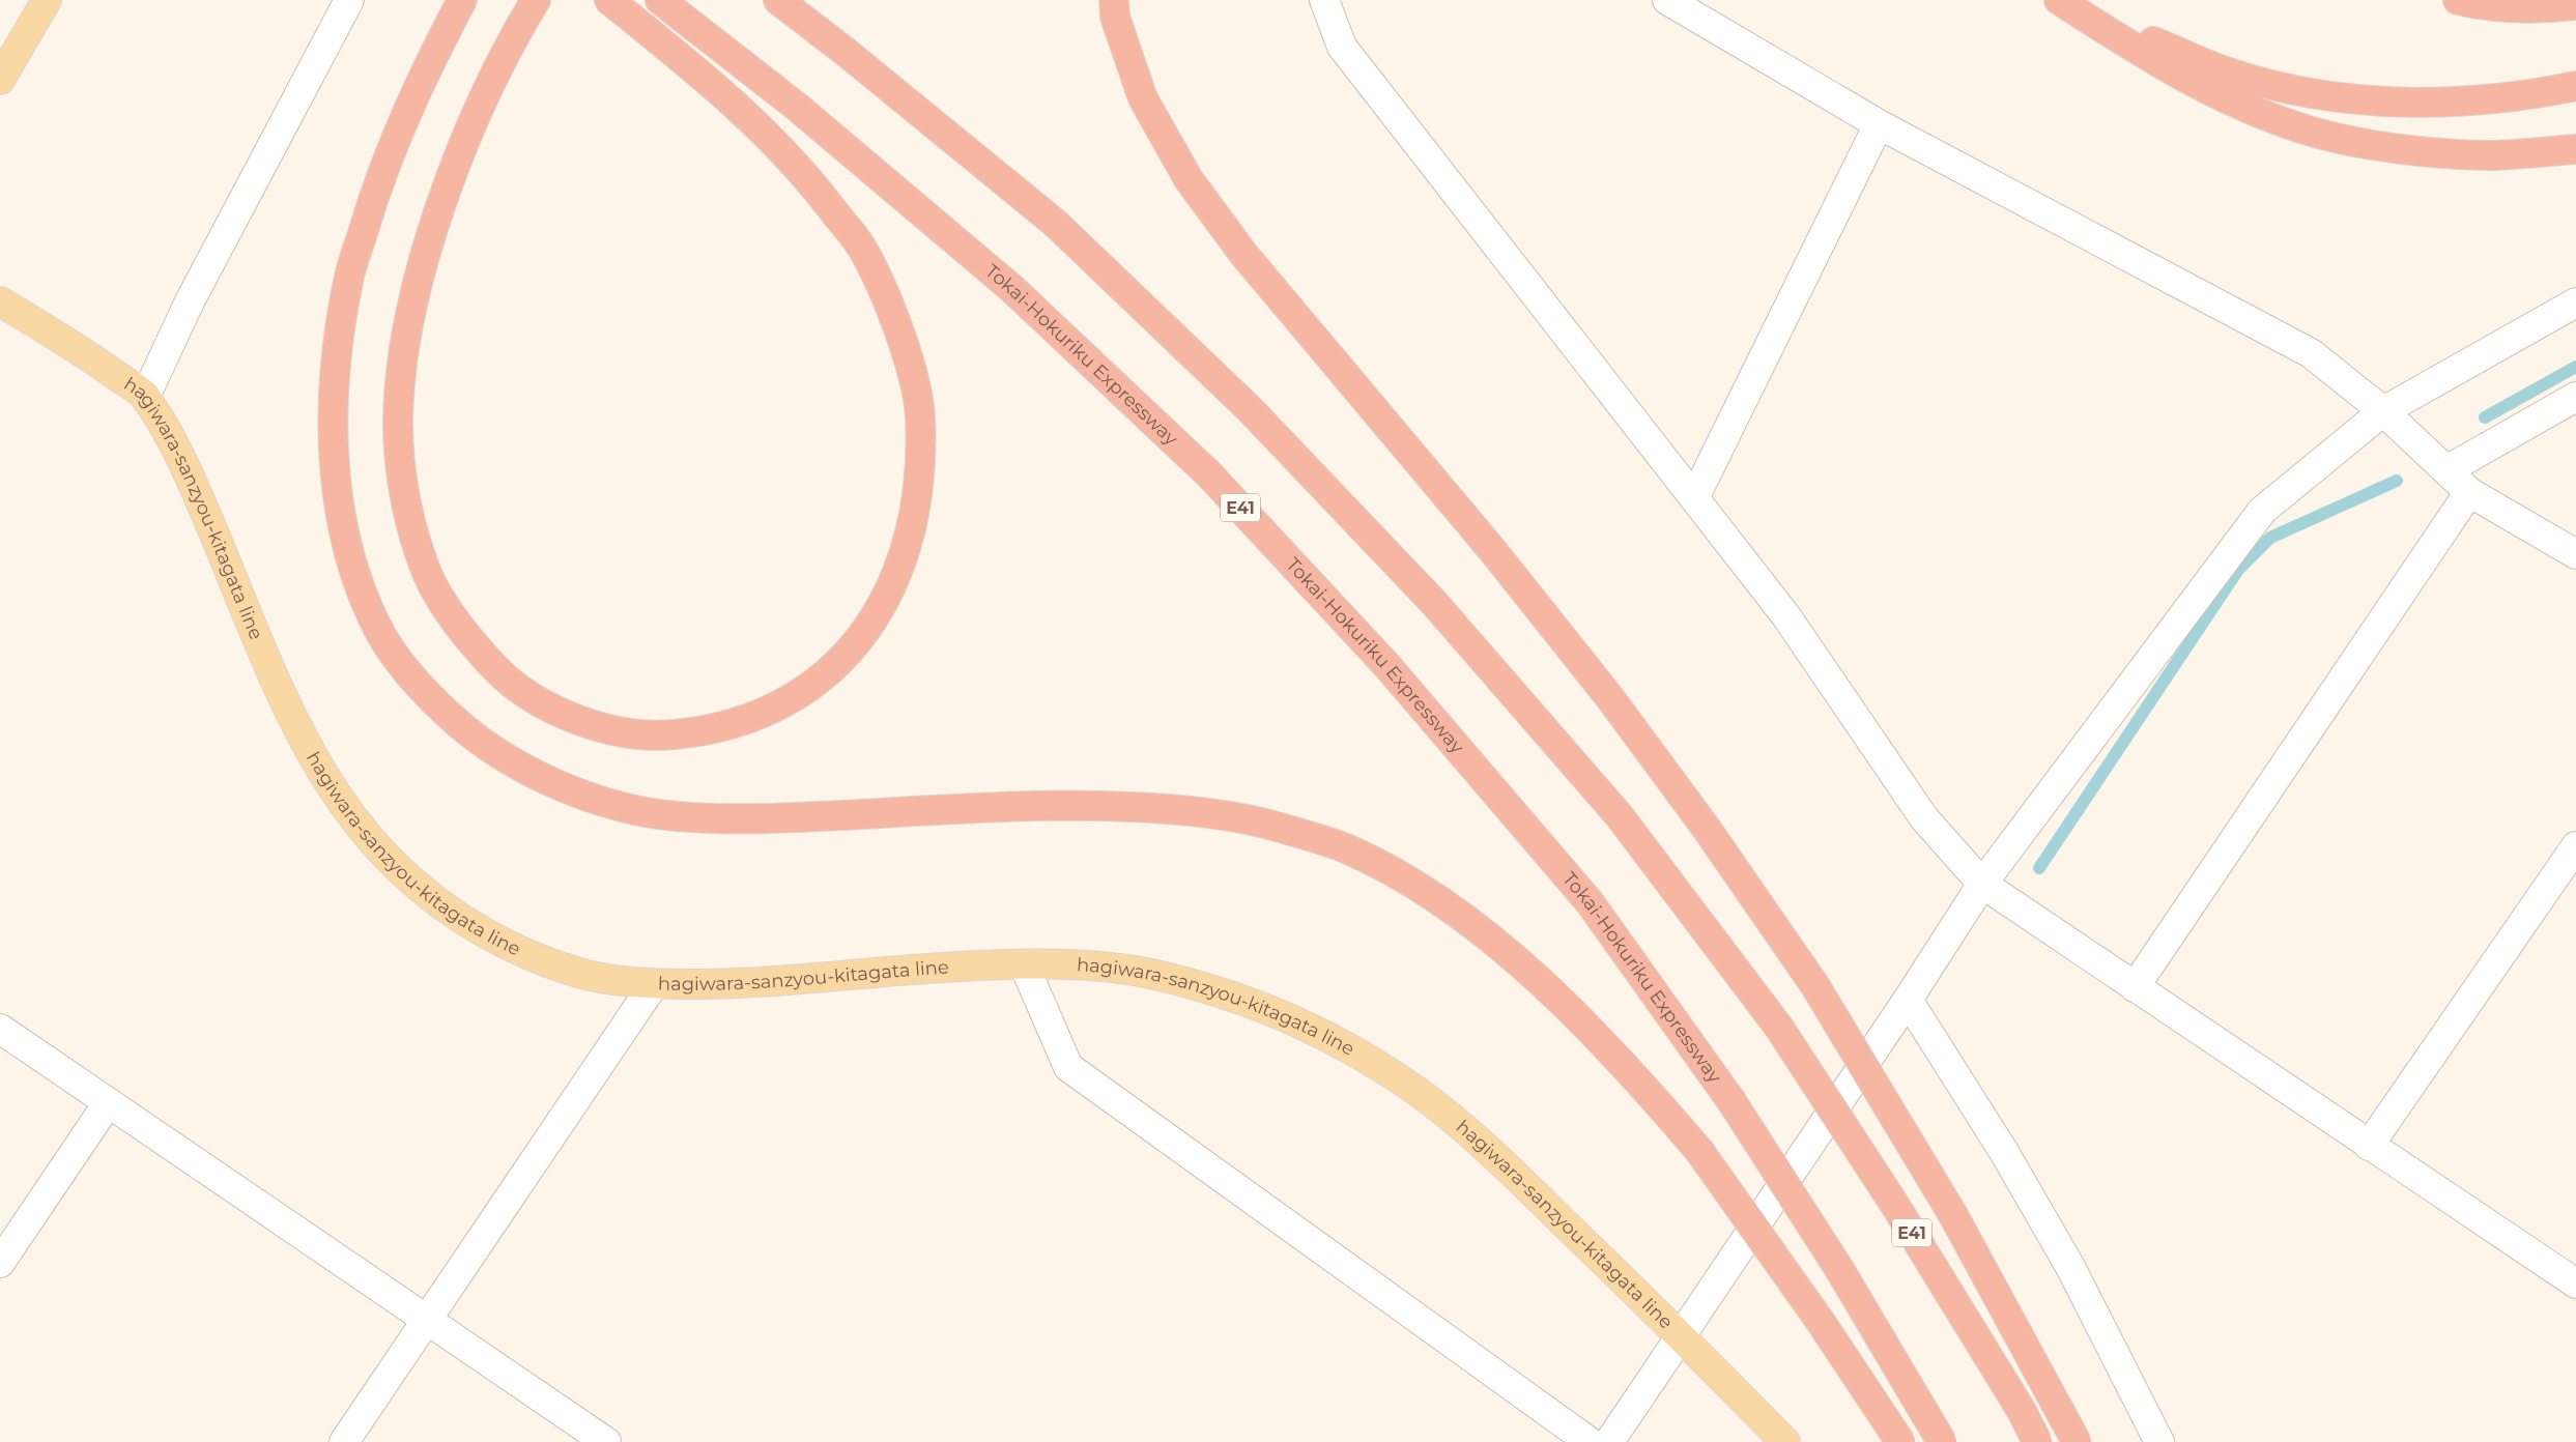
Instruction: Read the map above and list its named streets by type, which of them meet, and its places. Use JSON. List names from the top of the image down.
{
  "streets": {
    "highway": ["Tokai-Hokuriku Expressway", "E41"],
    "main road": ["hagiwara-sanzyou-kitagata line"]
  }
}
